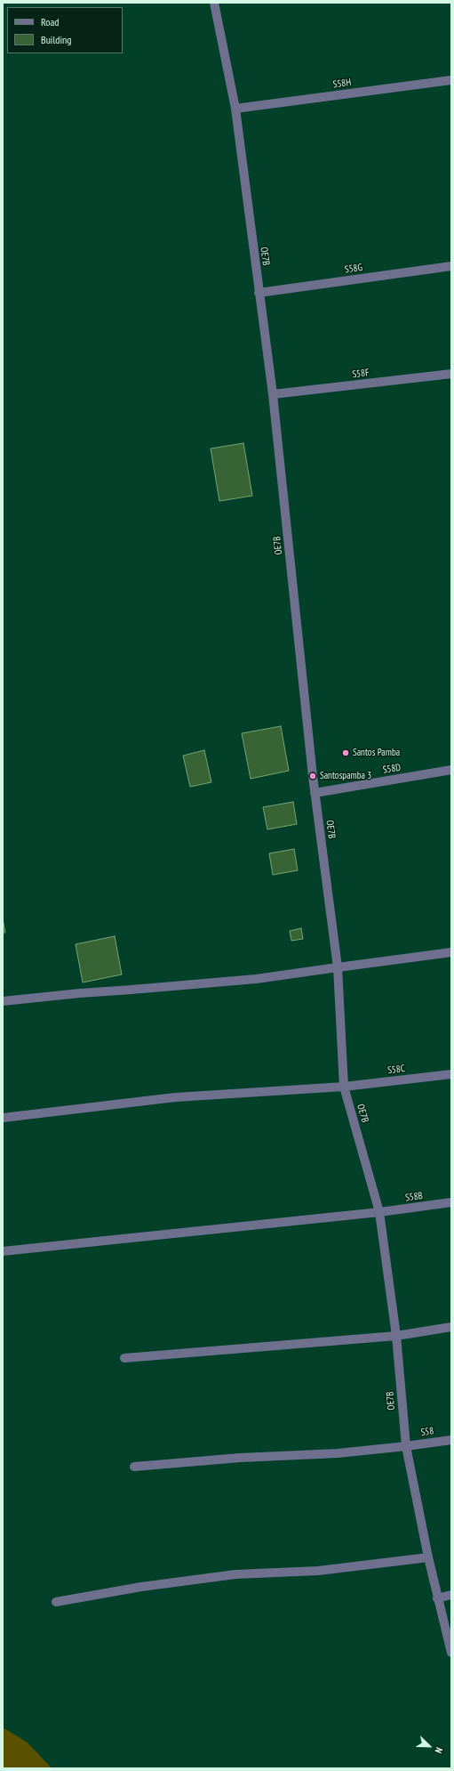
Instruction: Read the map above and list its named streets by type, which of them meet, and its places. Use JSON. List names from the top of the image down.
{
  "streets": {
    "street": [
      "S58H",
      "OE7B",
      "S58G",
      "S58F",
      "S58D",
      "S58C",
      "S58B",
      "S58"
    ]
  },
  "crossings": [
    ["S58H", "OE7B"],
    ["OE7B", "S58G"],
    ["OE7B", "S58F"],
    ["OE7B", "S58D"],
    ["OE7B", "S58C"],
    ["OE7B", "S58B"],
    ["OE7B", "S58"]
  ],
  "places": ["Santos Pamba", "Santospamba 3"],
  "legend": ["Road", "Building"],
  "north": "bottom right"
}
